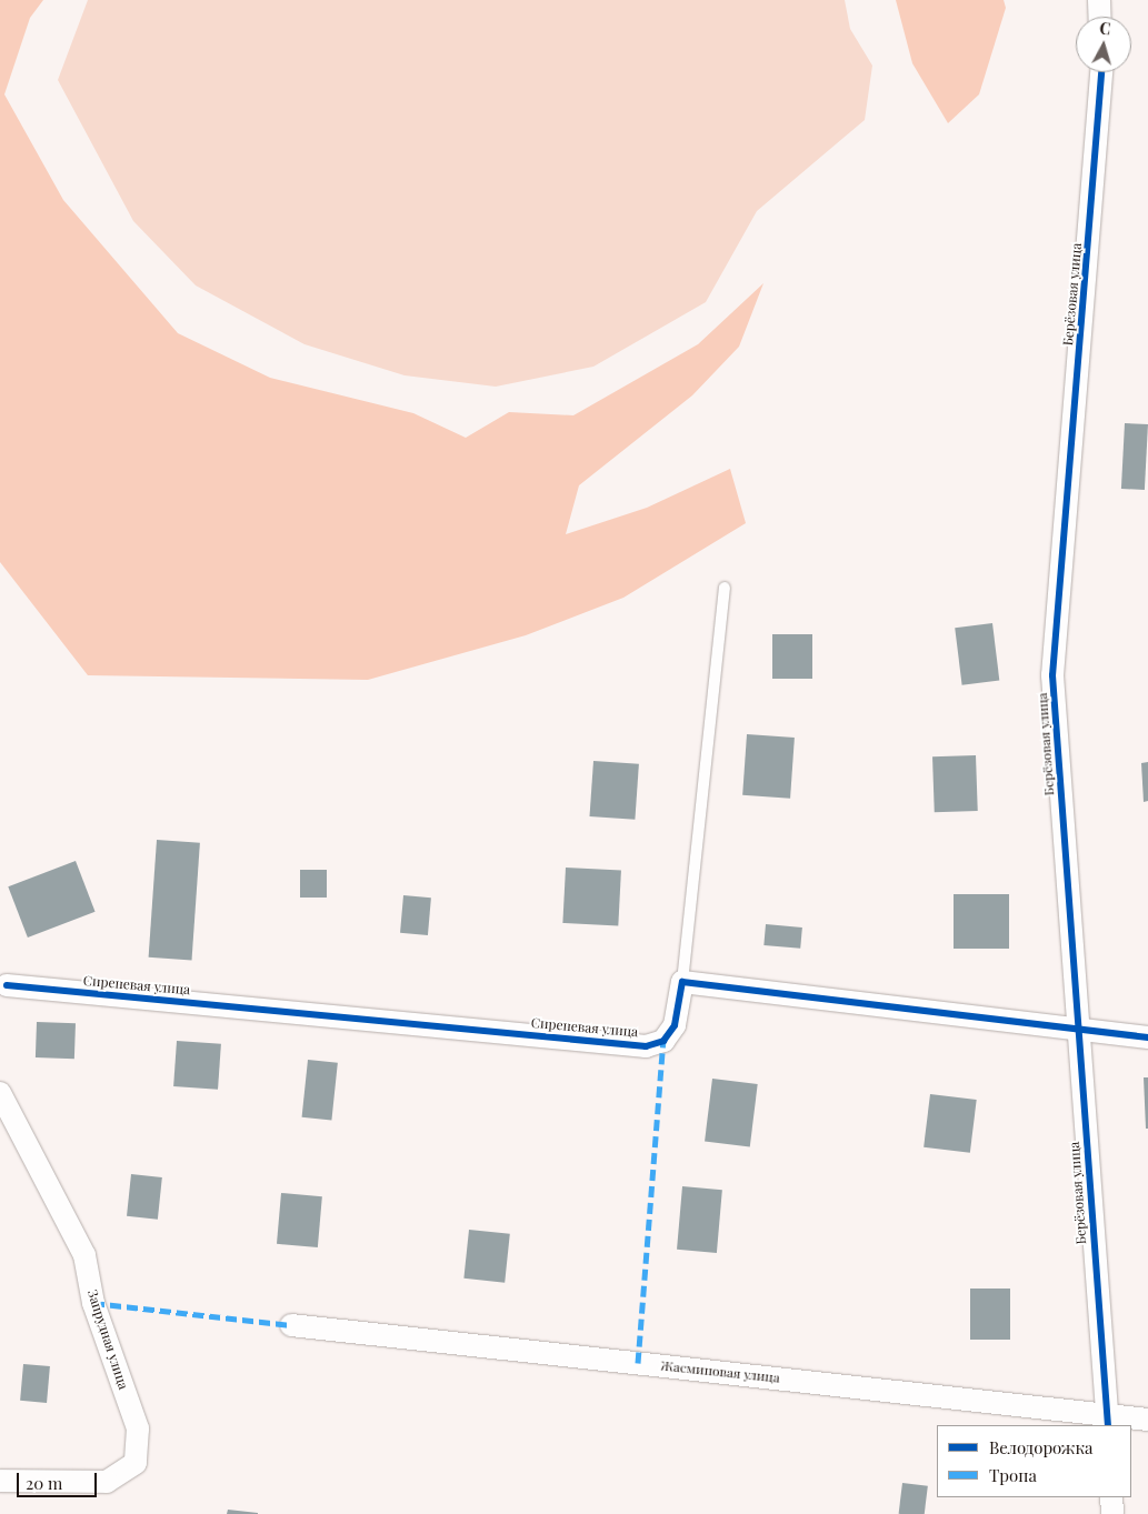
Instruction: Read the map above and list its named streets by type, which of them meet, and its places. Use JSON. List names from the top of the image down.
{
  "streets": {
    "street": [
      "Берёзовая улица",
      "Сиреневая улица",
      "Запрудная улица",
      "Жасминовая улица"
    ]
  },
  "crossings": [
    ["Берёзовая улица", "Жасминовая улица"]
  ],
  "legend": ["Велодорожка", "Тропа"],
  "scale_bar": "20 m",
  "north": "top"
}
